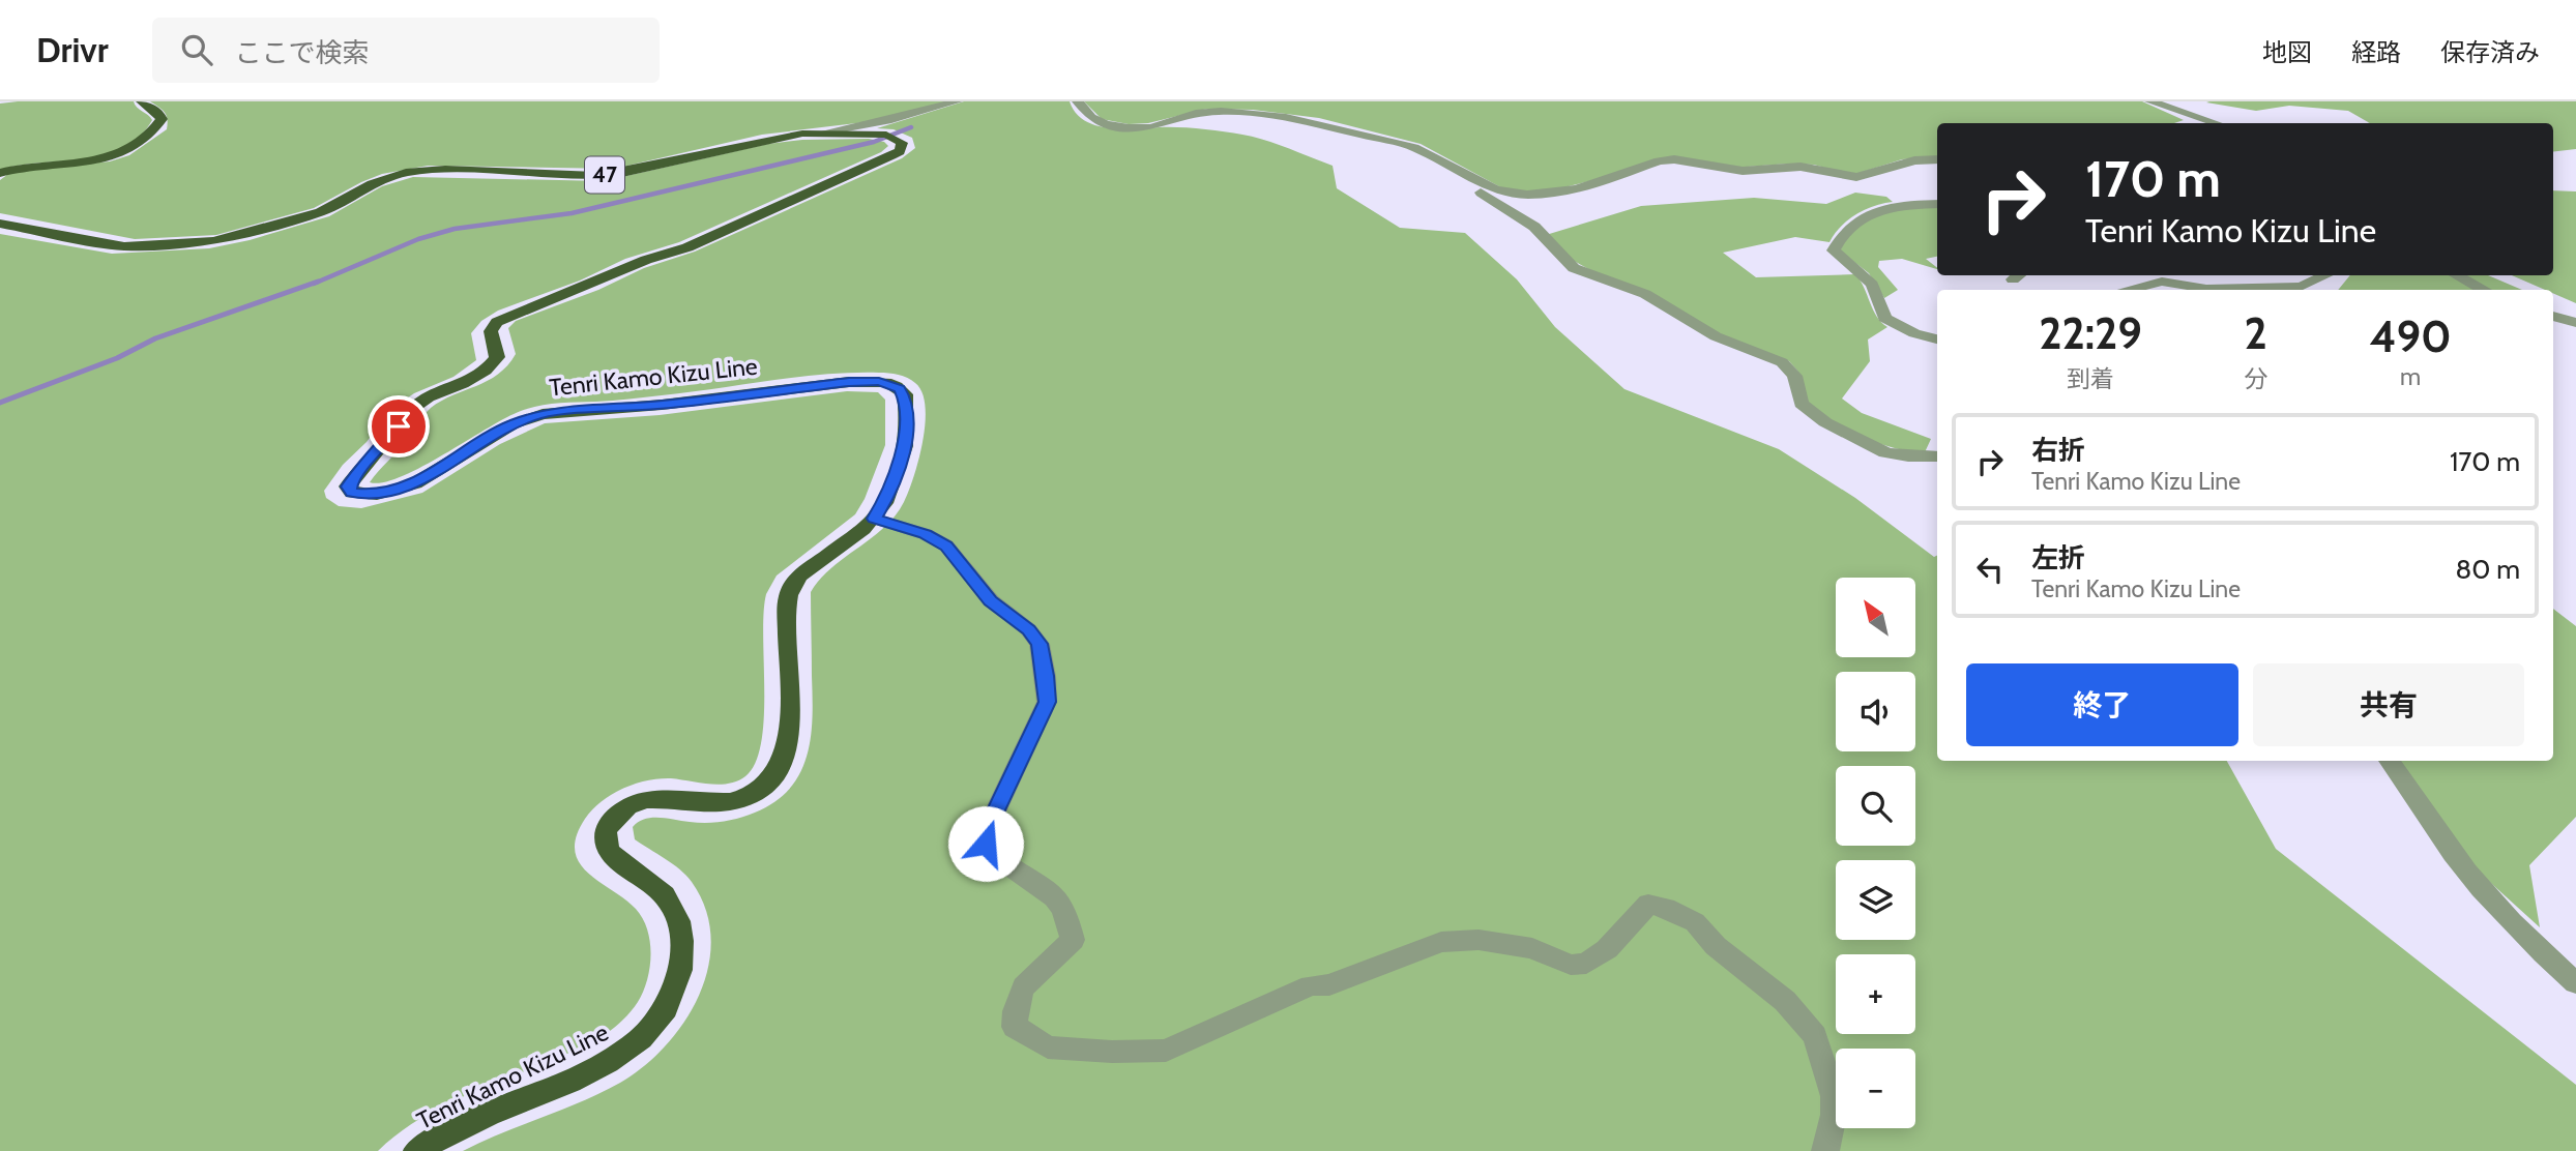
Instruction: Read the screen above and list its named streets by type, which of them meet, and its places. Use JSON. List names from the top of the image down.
{
  "streets": {
    "main road": ["47", "Tenri Kamo Kizu Line"]
  },
  "north": "top left",
  "page": {
    "header": "Drivr",
    "search": "ここで検索",
    "nav": ["地図", "経路", "保存済み"],
    "turn": ["170 m", "Tenri Kamo Kizu Line"],
    "eta": [
      "22:29",
      "到着",
      "2",
      "分",
      "490",
      "m"
    ],
    "list": [
      {
        "name": "右折",
        "note": "Tenri Kamo Kizu Line",
        "value": "170 m"
      },
      {
        "name": "左折",
        "note": "Tenri Kamo Kizu Line",
        "value": "80 m"
      }
    ],
    "map_buttons": ["+", "−"],
    "buttons": ["終了", "共有"]
  }
}
